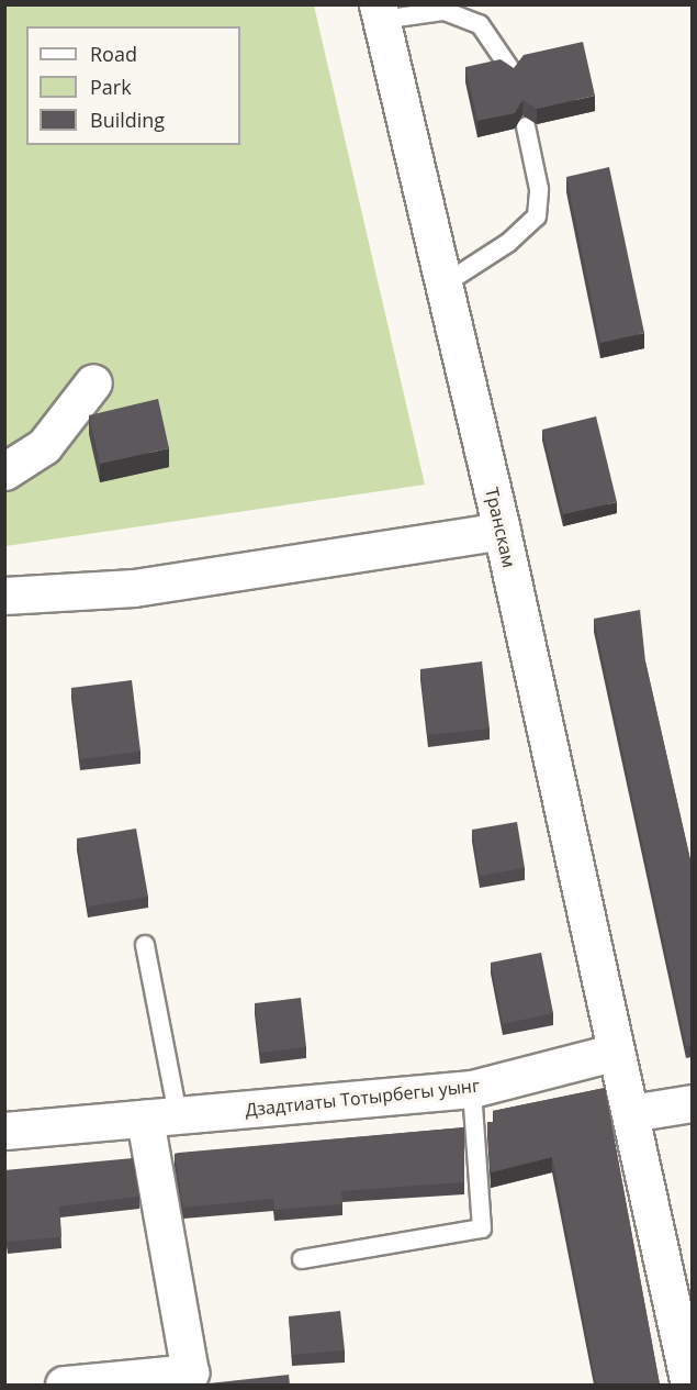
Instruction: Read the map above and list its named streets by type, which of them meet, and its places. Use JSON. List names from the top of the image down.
{
  "streets": {
    "main road": ["Транскам", "Дзадтиаты Тотырбегы уынг"]
  },
  "crossings": [
    ["Транскам", "Дзадтиаты Тотырбегы уынг"]
  ],
  "legend": ["Road", "Park", "Building"]
}
